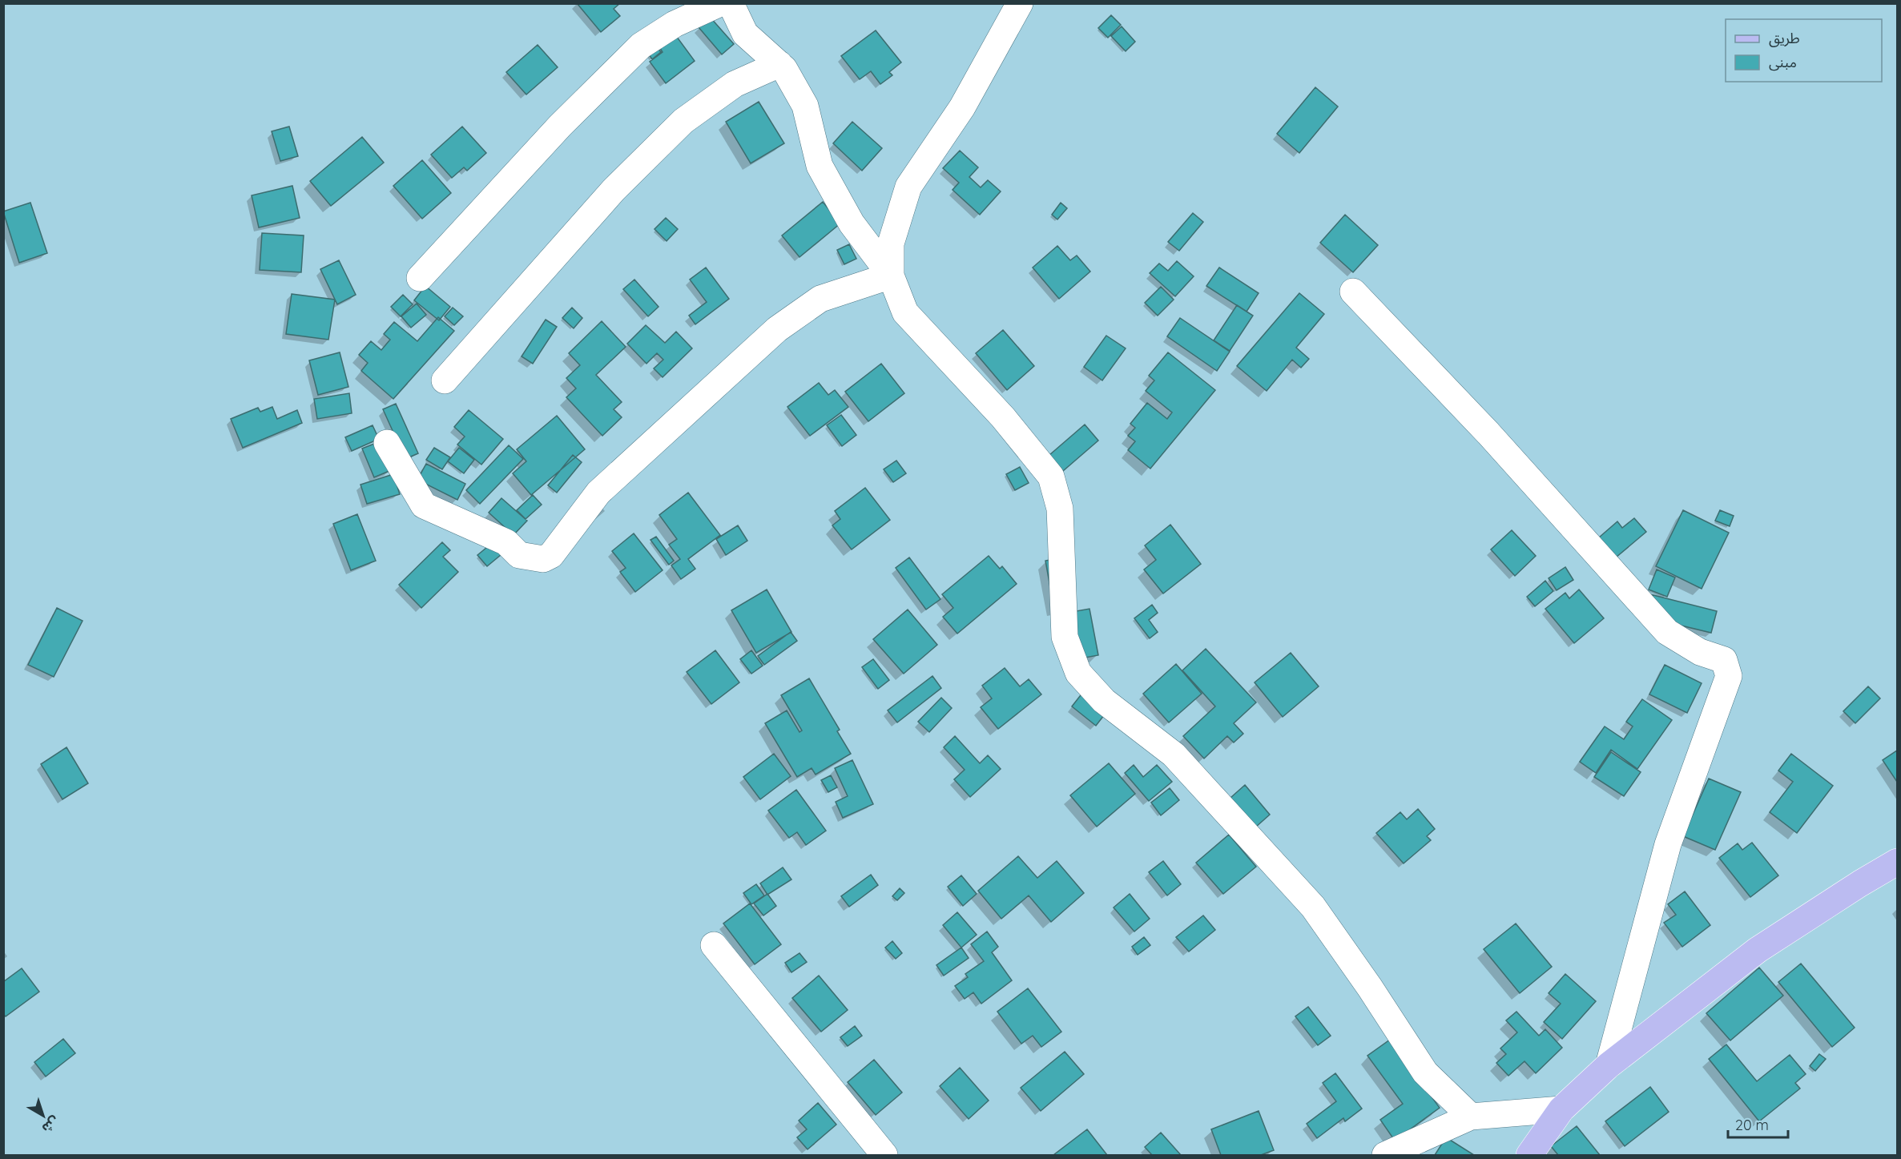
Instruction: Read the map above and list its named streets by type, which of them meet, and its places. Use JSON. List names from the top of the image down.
{
  "legend": ["طريق", "مبنى"],
  "scale_bar": "20 m",
  "north": "bottom right"
}
